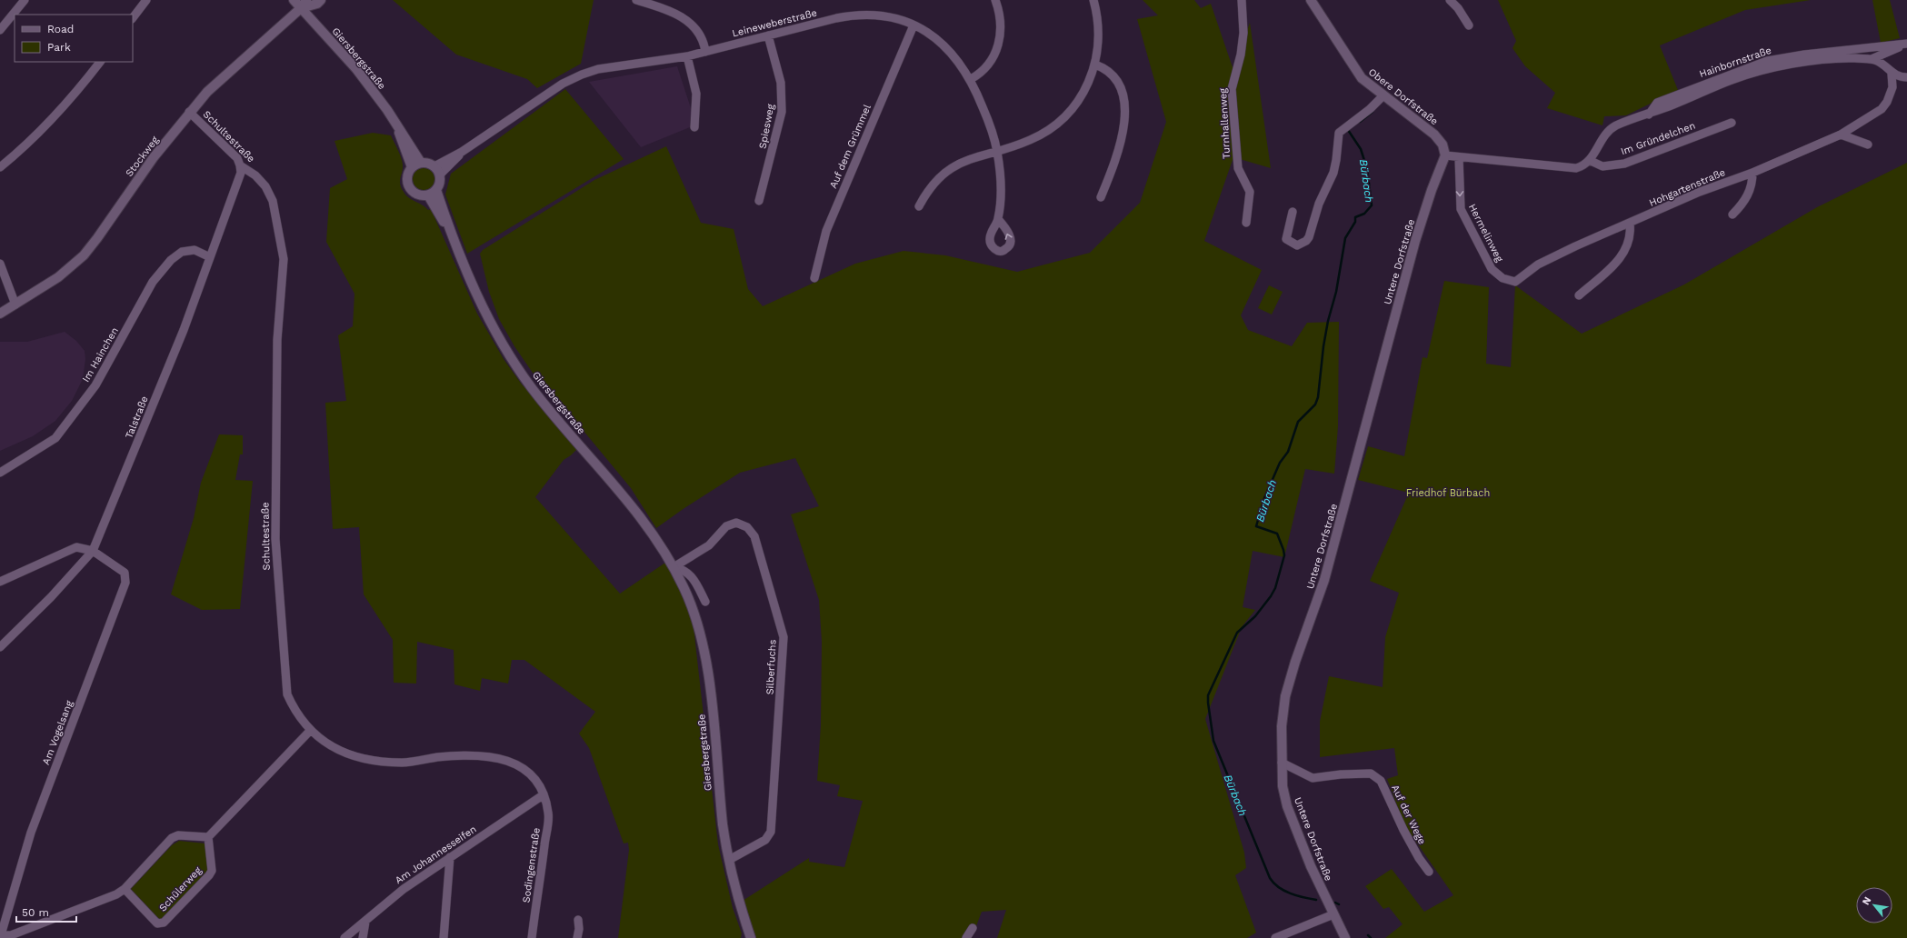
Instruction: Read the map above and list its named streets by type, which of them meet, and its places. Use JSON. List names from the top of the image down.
{
  "streets": {
    "street": [
      "Leineweberstraße",
      "Giersbergstraße",
      "Hainbornstraße",
      "Obere Dorfstraße",
      "Turnhallenweg",
      "Spiesweg",
      "Schultestraße",
      "Im Gründelchen",
      "Auf dem Grümmel",
      "Stockweg",
      "Hohgartenstraße",
      "Hermelinweg",
      "Untere Dorfstraße",
      "Im Hainchen",
      "Talstraße",
      "Silberfuchs",
      "Am Vogelsang",
      "Auf der Wege",
      "Am Johannesseifen",
      "Sodingenstraße",
      "Schülerweg"
    ]
  },
  "crossings": [
    ["Leineweberstraße", "Giersbergstraße"],
    ["Leineweberstraße", "Spiesweg"],
    ["Leineweberstraße", "Auf dem Grümmel"],
    ["Giersbergstraße", "Stockweg"],
    ["Giersbergstraße", "Silberfuchs"],
    ["Hainbornstraße", "Im Gründelchen"],
    ["Hainbornstraße", "Hohgartenstraße"],
    ["Obere Dorfstraße", "Untere Dorfstraße"],
    ["Schultestraße", "Stockweg"],
    ["Schultestraße", "Talstraße"],
    ["Schultestraße", "Am Johannesseifen"],
    ["Schultestraße", "Sodingenstraße"],
    ["Hohgartenstraße", "Hermelinweg"],
    ["Untere Dorfstraße", "Auf der Wege"],
    ["Im Hainchen", "Talstraße"],
    ["Talstraße", "Am Vogelsang"],
    ["Am Johannesseifen", "Sodingenstraße"]
  ],
  "one_way": ["Hermelinweg"],
  "water": ["Bürbach"],
  "parks": ["Friedhof Bürbach"],
  "legend": ["Road", "Park"],
  "scale_bar": "50 m",
  "north": "top left"
}
